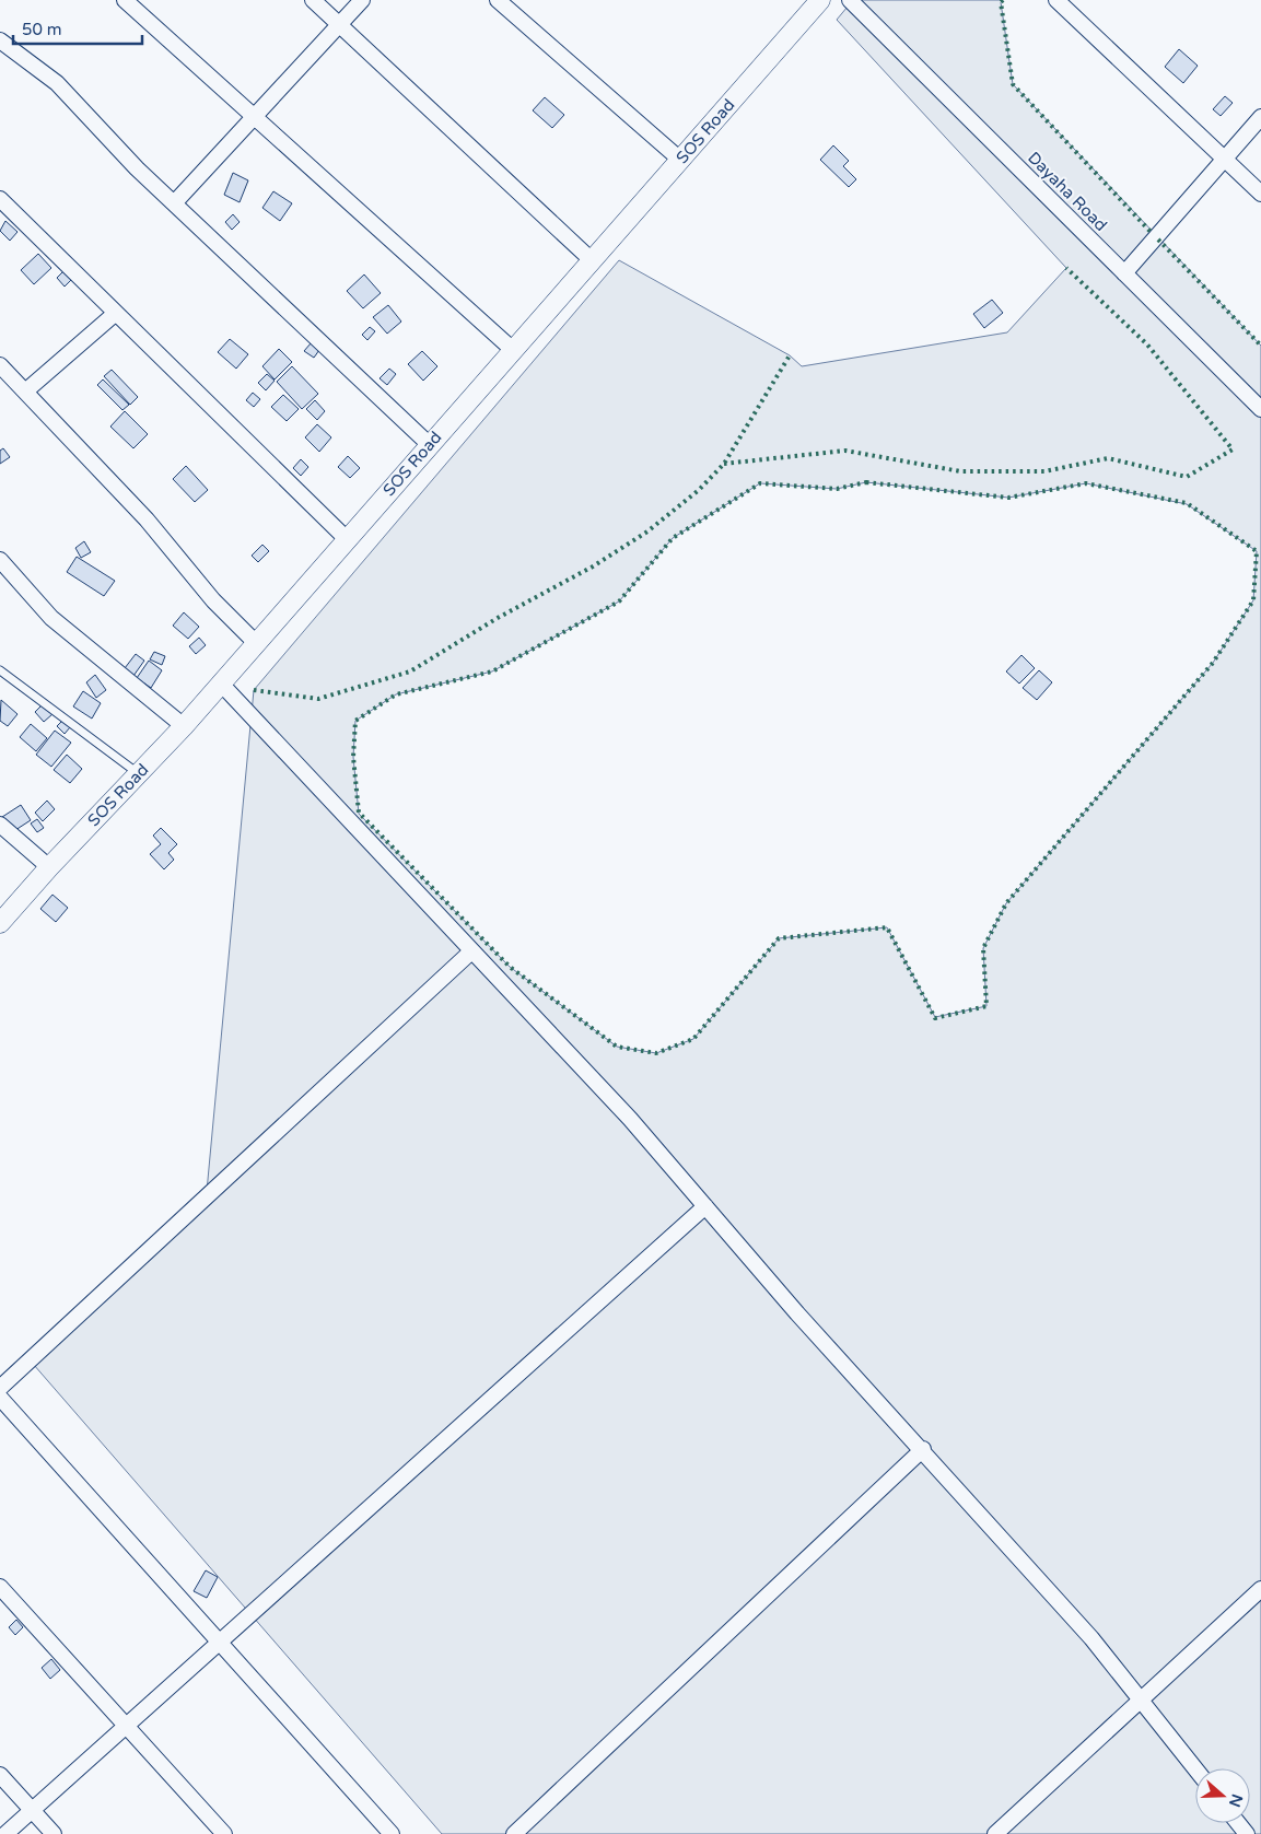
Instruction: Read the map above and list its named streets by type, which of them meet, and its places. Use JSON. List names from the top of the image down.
{
  "streets": {
    "street": ["SOS Road", "Dayaha Road"]
  },
  "scale_bar": "50 m",
  "north": "right"
}
